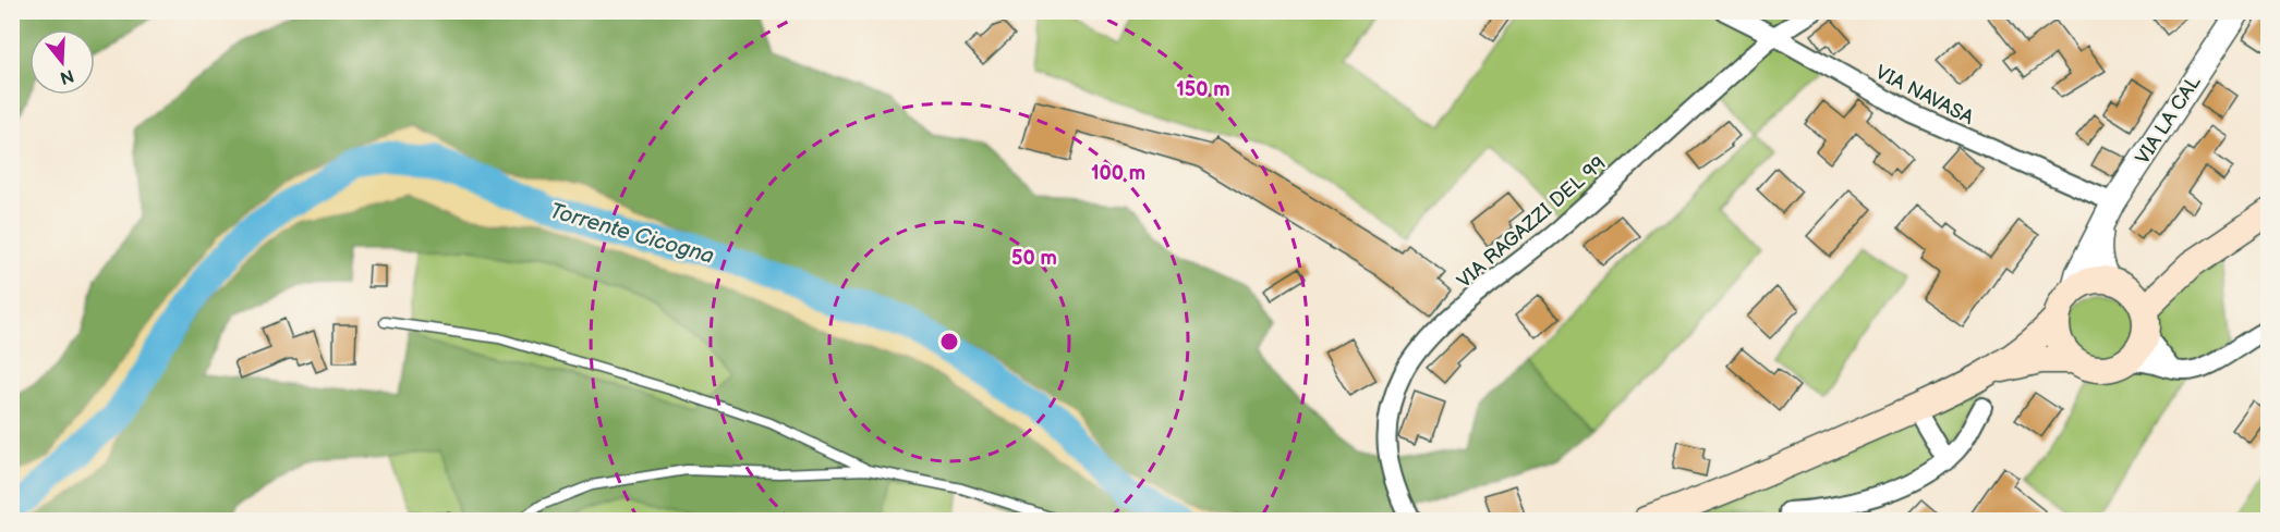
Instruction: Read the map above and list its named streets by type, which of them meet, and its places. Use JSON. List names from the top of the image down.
{
  "streets": {
    "street": ["VIA NAVASA", "VIA LA CAL", "VIA RAGAZZI DEL 99"]
  },
  "crossings": [
    ["VIA NAVASA", "VIA LA CAL"],
    ["VIA NAVASA", "VIA RAGAZZI DEL 99"]
  ],
  "water": ["Torrente Cicogna"],
  "north": "bottom",
  "rings": ["150 m", "100 m", "50 m"]
}
